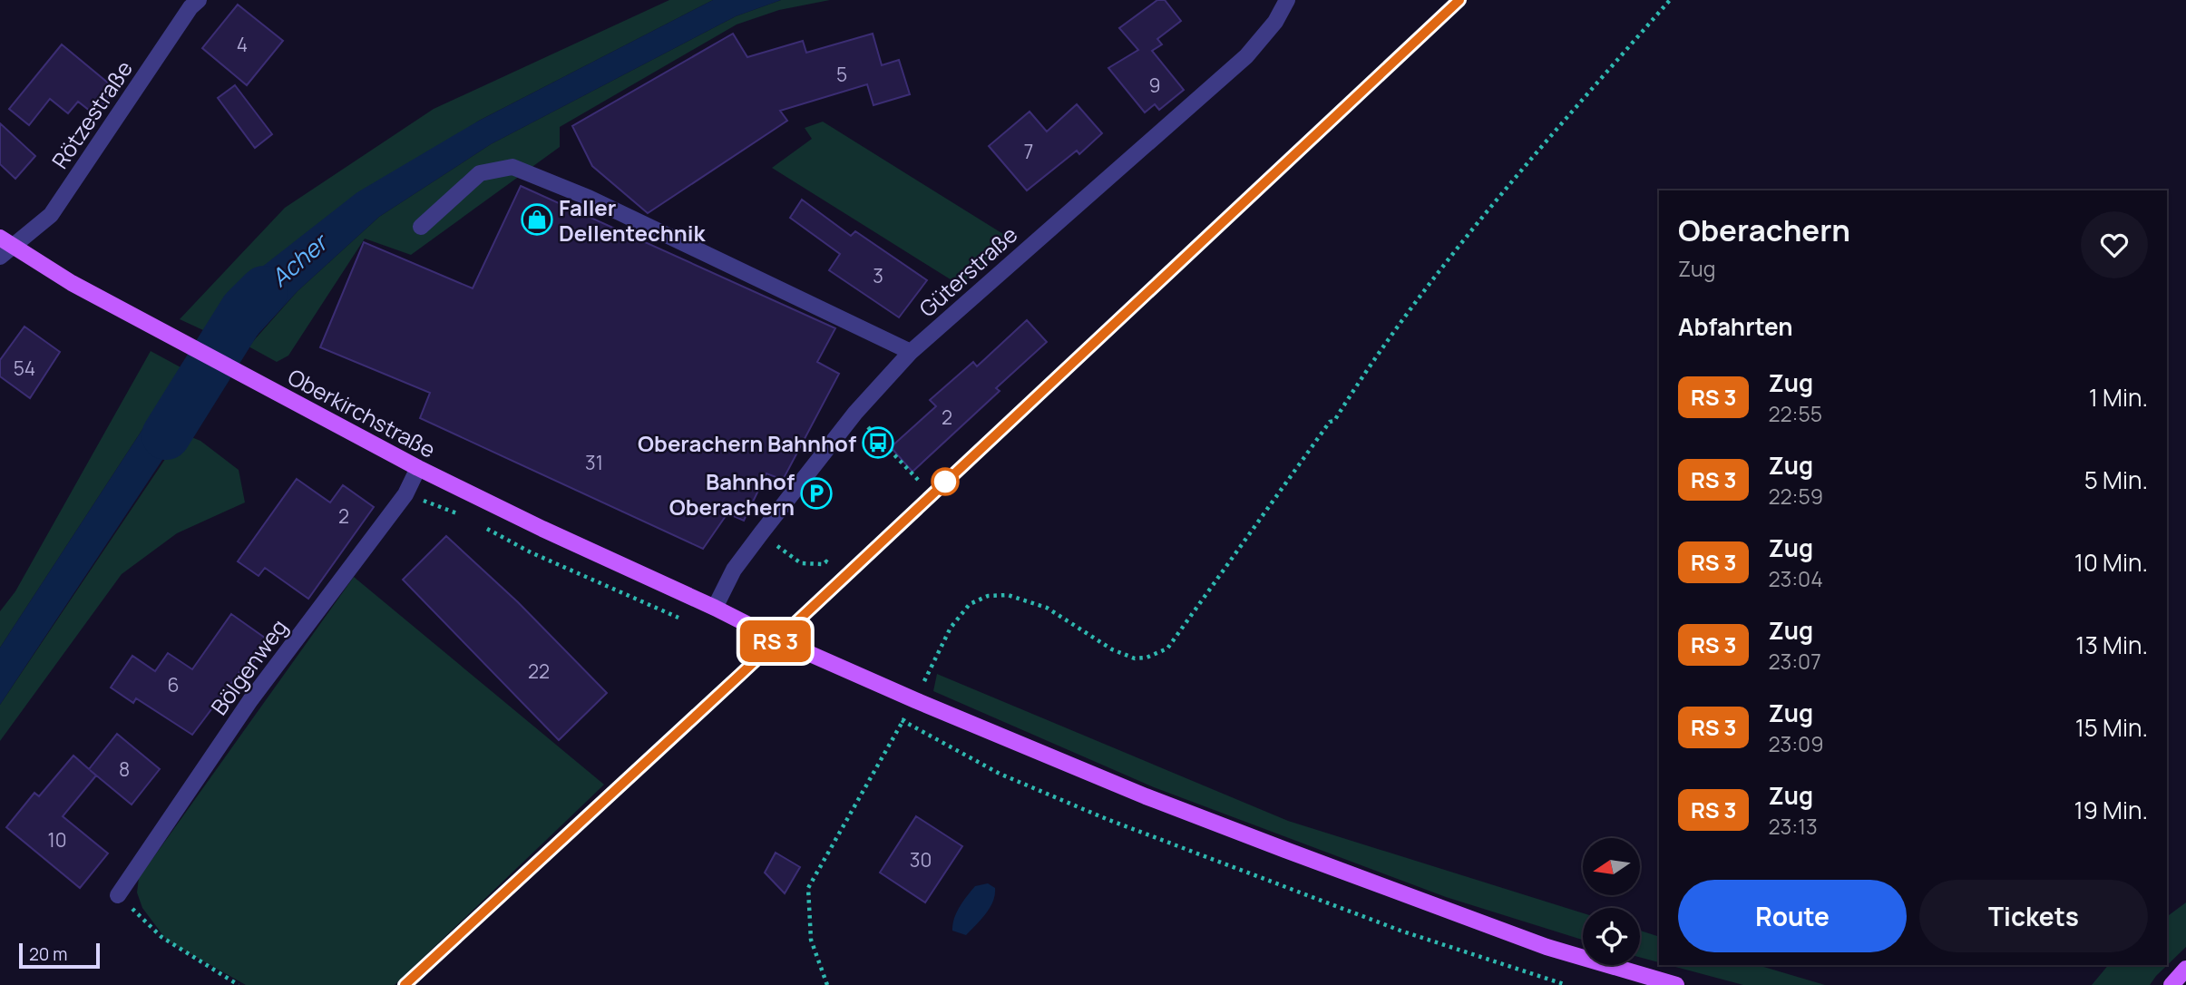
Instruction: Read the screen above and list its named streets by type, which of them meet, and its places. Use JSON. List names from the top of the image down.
{
  "streets": {
    "main road": ["Oberkirchstraße"],
    "street": ["Rötzestraße", "Güterstraße", "Bölgenweg"]
  },
  "crossings": [
    ["Rötzestraße", "Oberkirchstraße"],
    ["Güterstraße", "Oberkirchstraße"],
    ["Oberkirchstraße", "Bölgenweg"]
  ],
  "water": ["Acher"],
  "places": {
    "shop": ["Faller Dellentechnik"],
    "bus stop": ["Oberachern Bahnhof"],
    "parking": ["Bahnhof Oberachern"]
  },
  "house_numbers": [
    "4",
    "5",
    "9",
    "7",
    "3",
    "54",
    "2",
    "31",
    "2",
    "22",
    "6",
    "8",
    "10",
    "30"
  ],
  "scale_bar": "20 m",
  "north": "left",
  "page": {
    "on_map": "RS 3",
    "heading": [
      ["Oberachern", "Zug"],
      "Abfahrten"
    ],
    "list": [
      {
        "mark": "RS 3",
        "name": "Zug",
        "note": "22:55",
        "value": "1 Min."
      },
      {
        "mark": "RS 3",
        "name": "Zug",
        "note": "22:59",
        "value": "5 Min."
      },
      {
        "mark": "RS 3",
        "name": "Zug",
        "note": "23:04",
        "value": "10 Min."
      },
      {
        "mark": "RS 3",
        "name": "Zug",
        "note": "23:07",
        "value": "13 Min."
      },
      {
        "mark": "RS 3",
        "name": "Zug",
        "note": "23:09",
        "value": "15 Min."
      },
      {
        "mark": "RS 3",
        "name": "Zug",
        "note": "23:13",
        "value": "19 Min."
      }
    ],
    "buttons": ["Route", "Tickets"],
    "scale": "20 m"
  }
}
